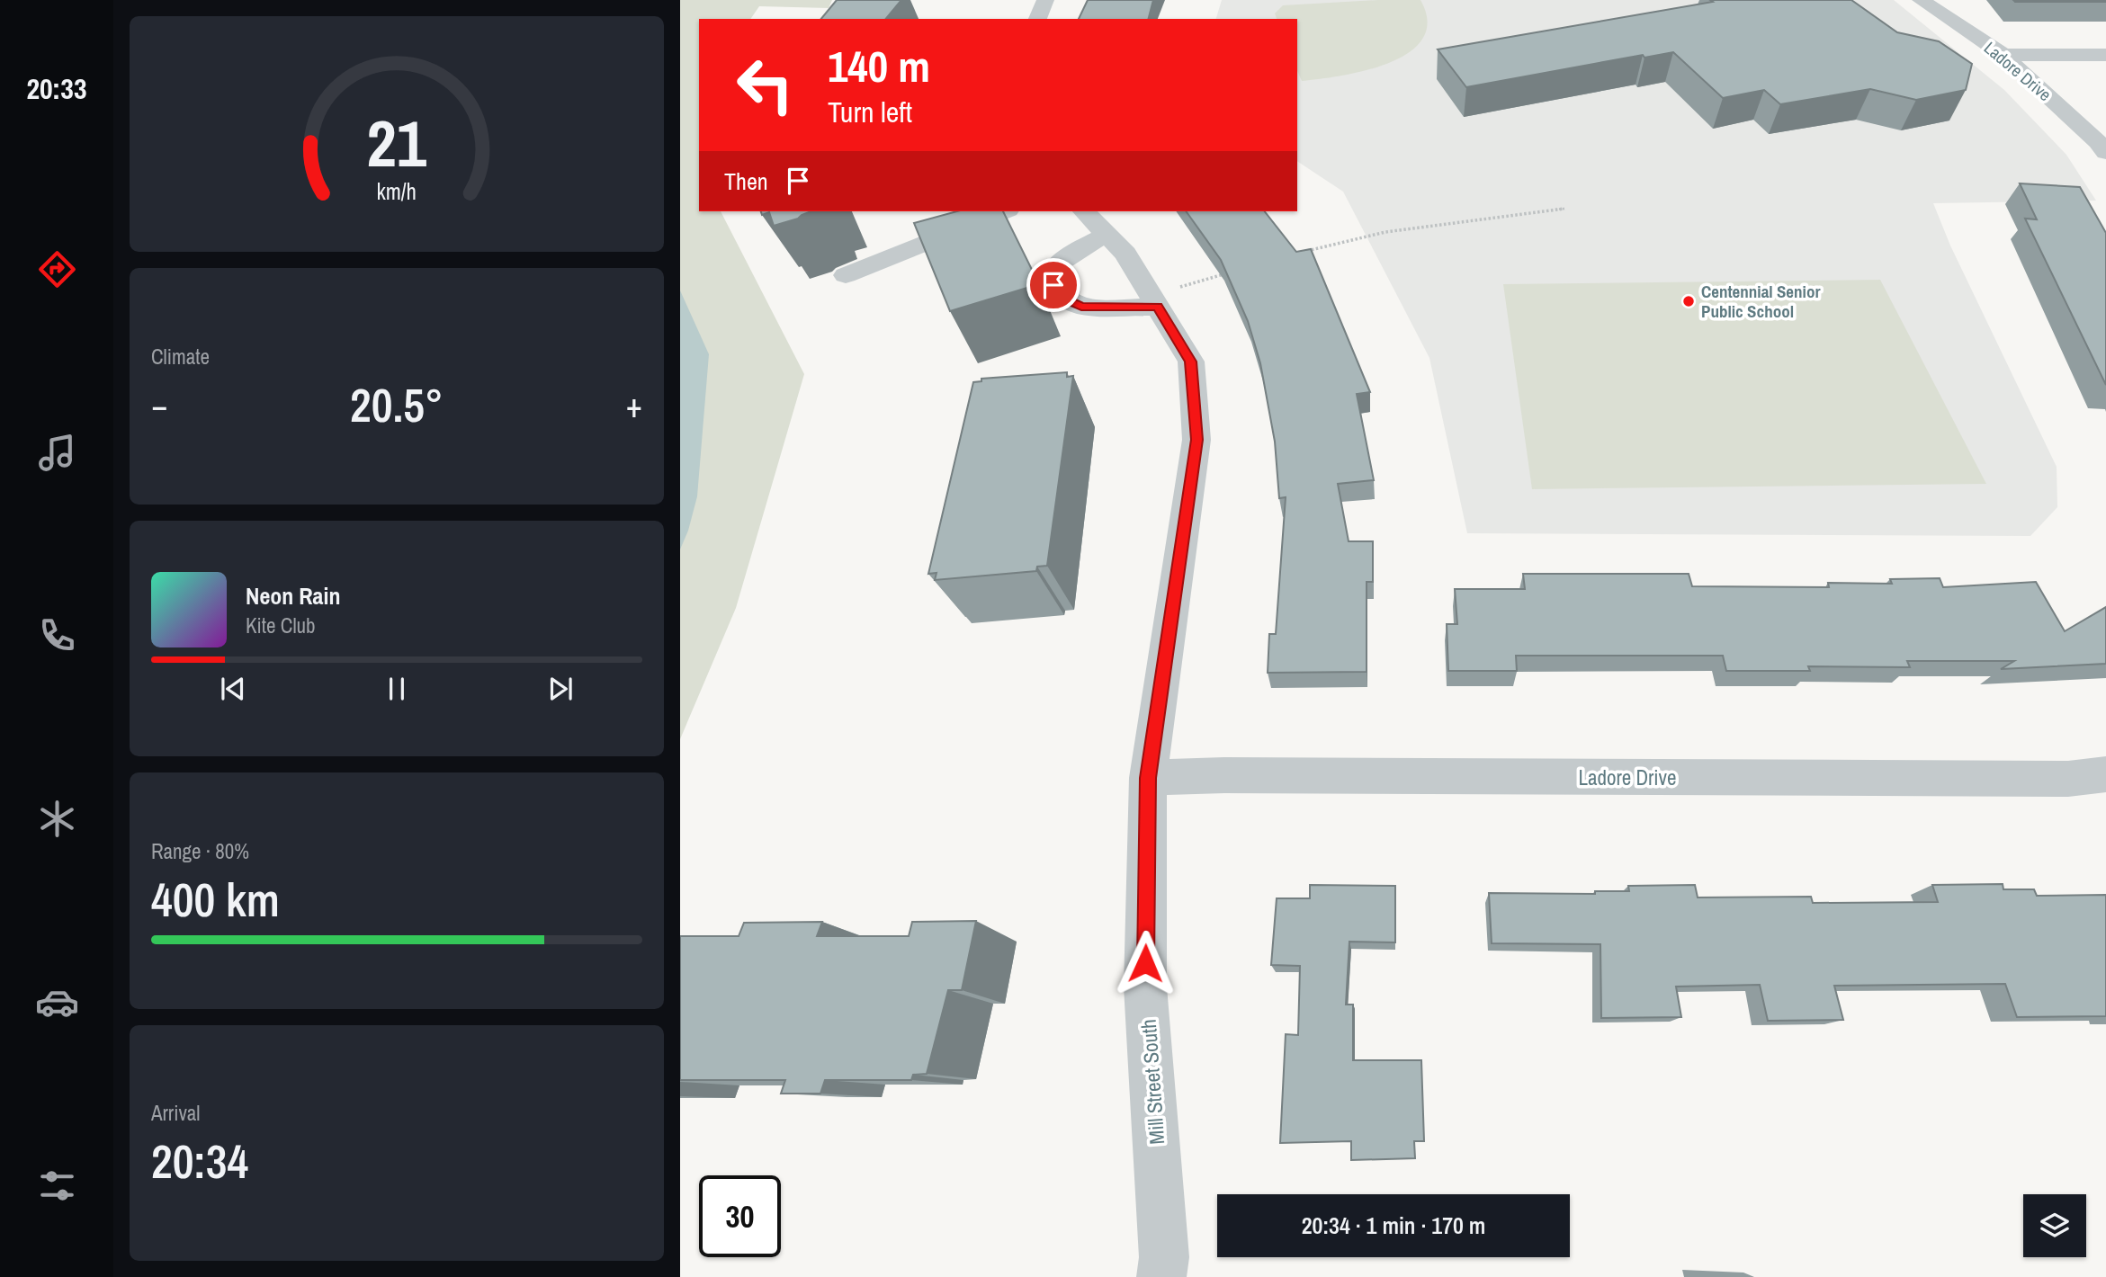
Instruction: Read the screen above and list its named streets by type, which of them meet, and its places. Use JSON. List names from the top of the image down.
{
  "streets": {
    "street": ["Ladore Drive", "Mill Street South"]
  },
  "crossings": [
    ["Ladore Drive", "Mill Street South"]
  ],
  "places": ["Centennial Senior Public School"],
  "page": {
    "tabs": "20:33",
    "turn": ["140 m", "Turn left"],
    "then": "Then",
    "tile": [
      "Climate",
      ["Range · 80%", "400 km"],
      ["Arrival", "20:34"]
    ],
    "heat": ["−", "20.5°", "+"],
    "song": ["Neon Rain", "Kite Club"],
    "limit": "30",
    "trip": "20:34 · 1 min · 170 m",
    "gauge": ["21", "km/h"]
  }
}
